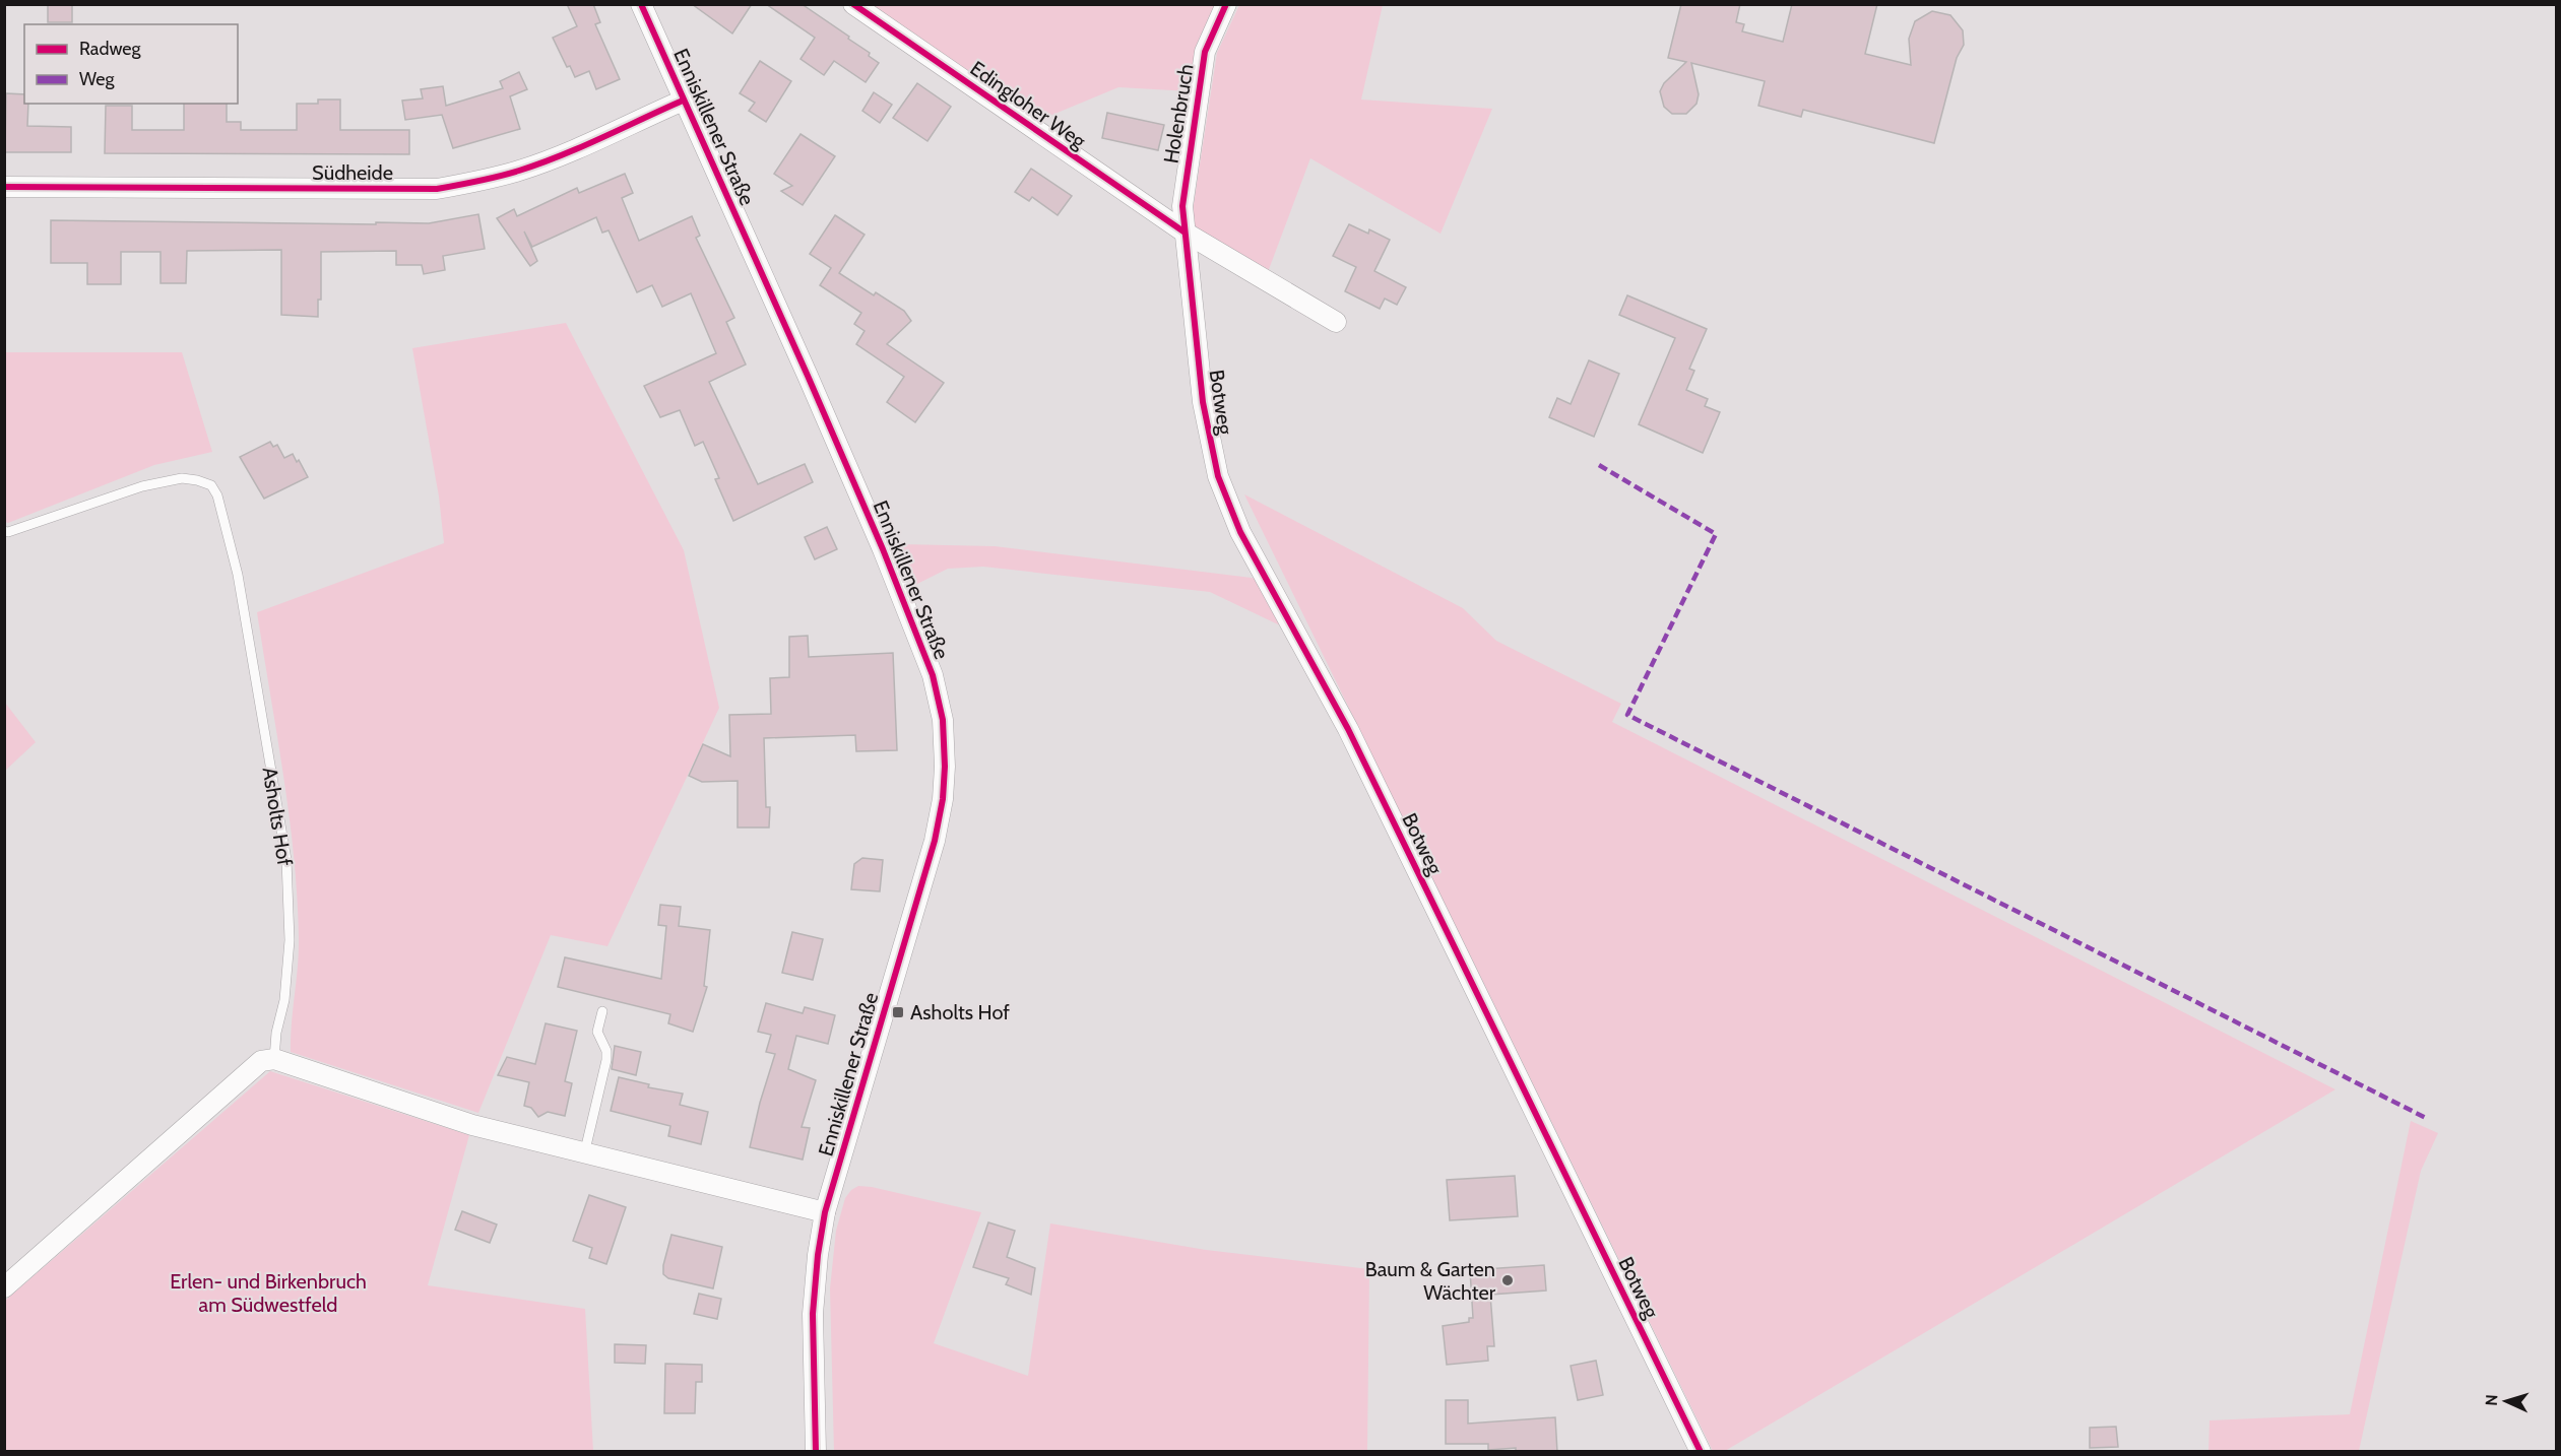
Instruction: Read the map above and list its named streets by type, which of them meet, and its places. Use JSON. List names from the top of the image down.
{
  "streets": {
    "street": [
      "Edingloher Weg",
      "Holenbruch",
      "Enniskillener Straße",
      "Südheide",
      "Botweg"
    ],
    "lane": ["Asholts Hof"]
  },
  "crossings": [
    ["Edingloher Weg", "Holenbruch"],
    ["Edingloher Weg", "Botweg"],
    ["Holenbruch", "Botweg"],
    ["Enniskillener Straße", "Südheide"]
  ],
  "parks": ["Erlen- und Birkenbruch am Südwestfeld"],
  "places": {
    "transit": ["Asholts Hof"],
    "other": ["Baum & Garten Wächter"]
  },
  "legend": ["Radweg", "Weg"],
  "north": "left"
}
